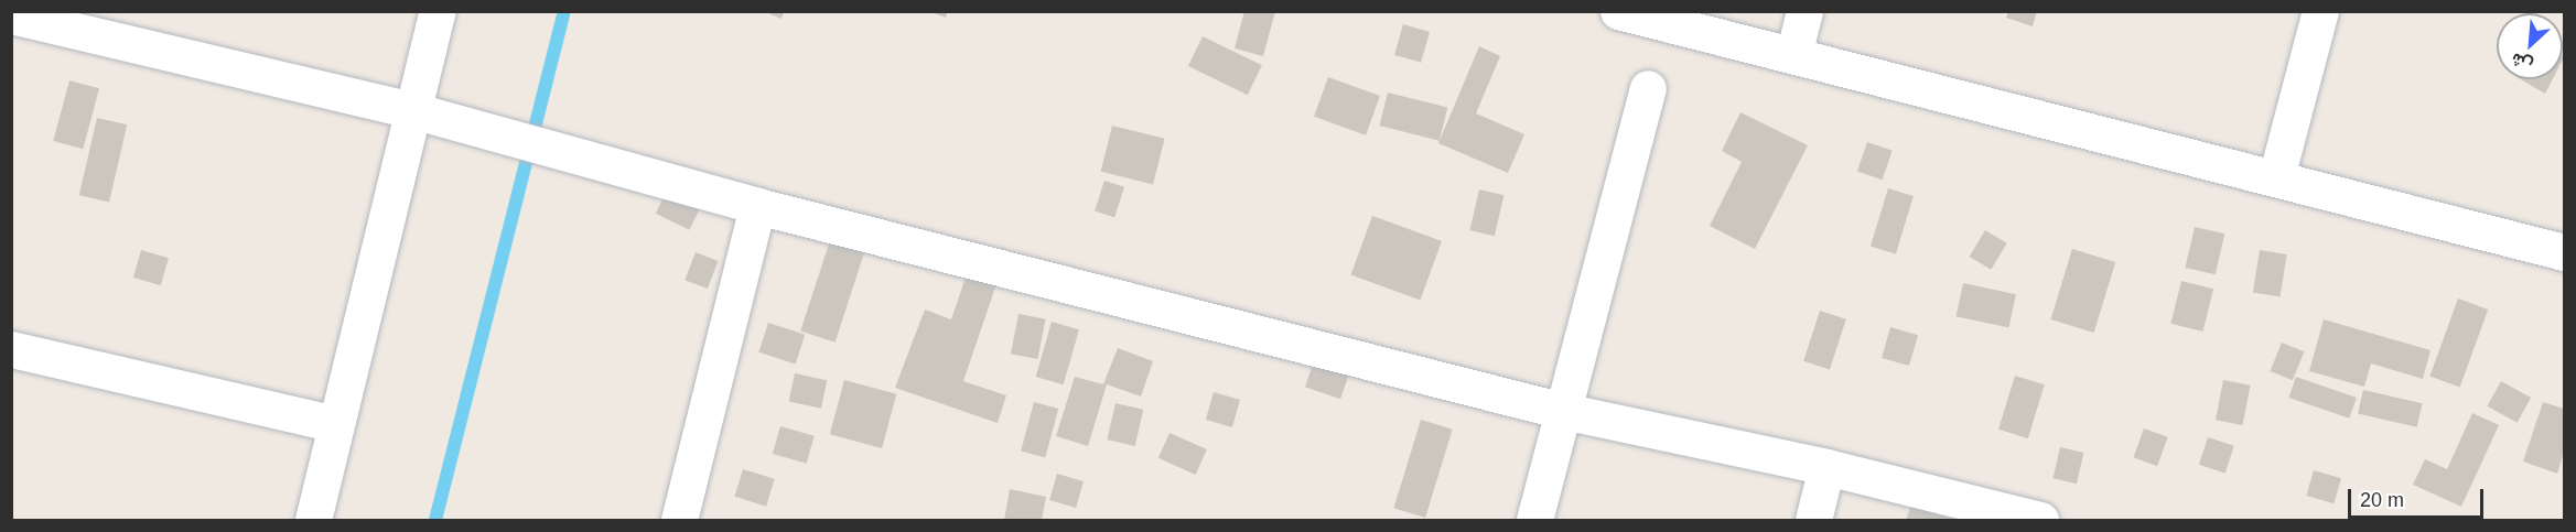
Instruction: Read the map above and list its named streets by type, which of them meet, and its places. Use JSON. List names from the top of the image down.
{
  "scale_bar": "20 m",
  "north": "bottom left"
}
